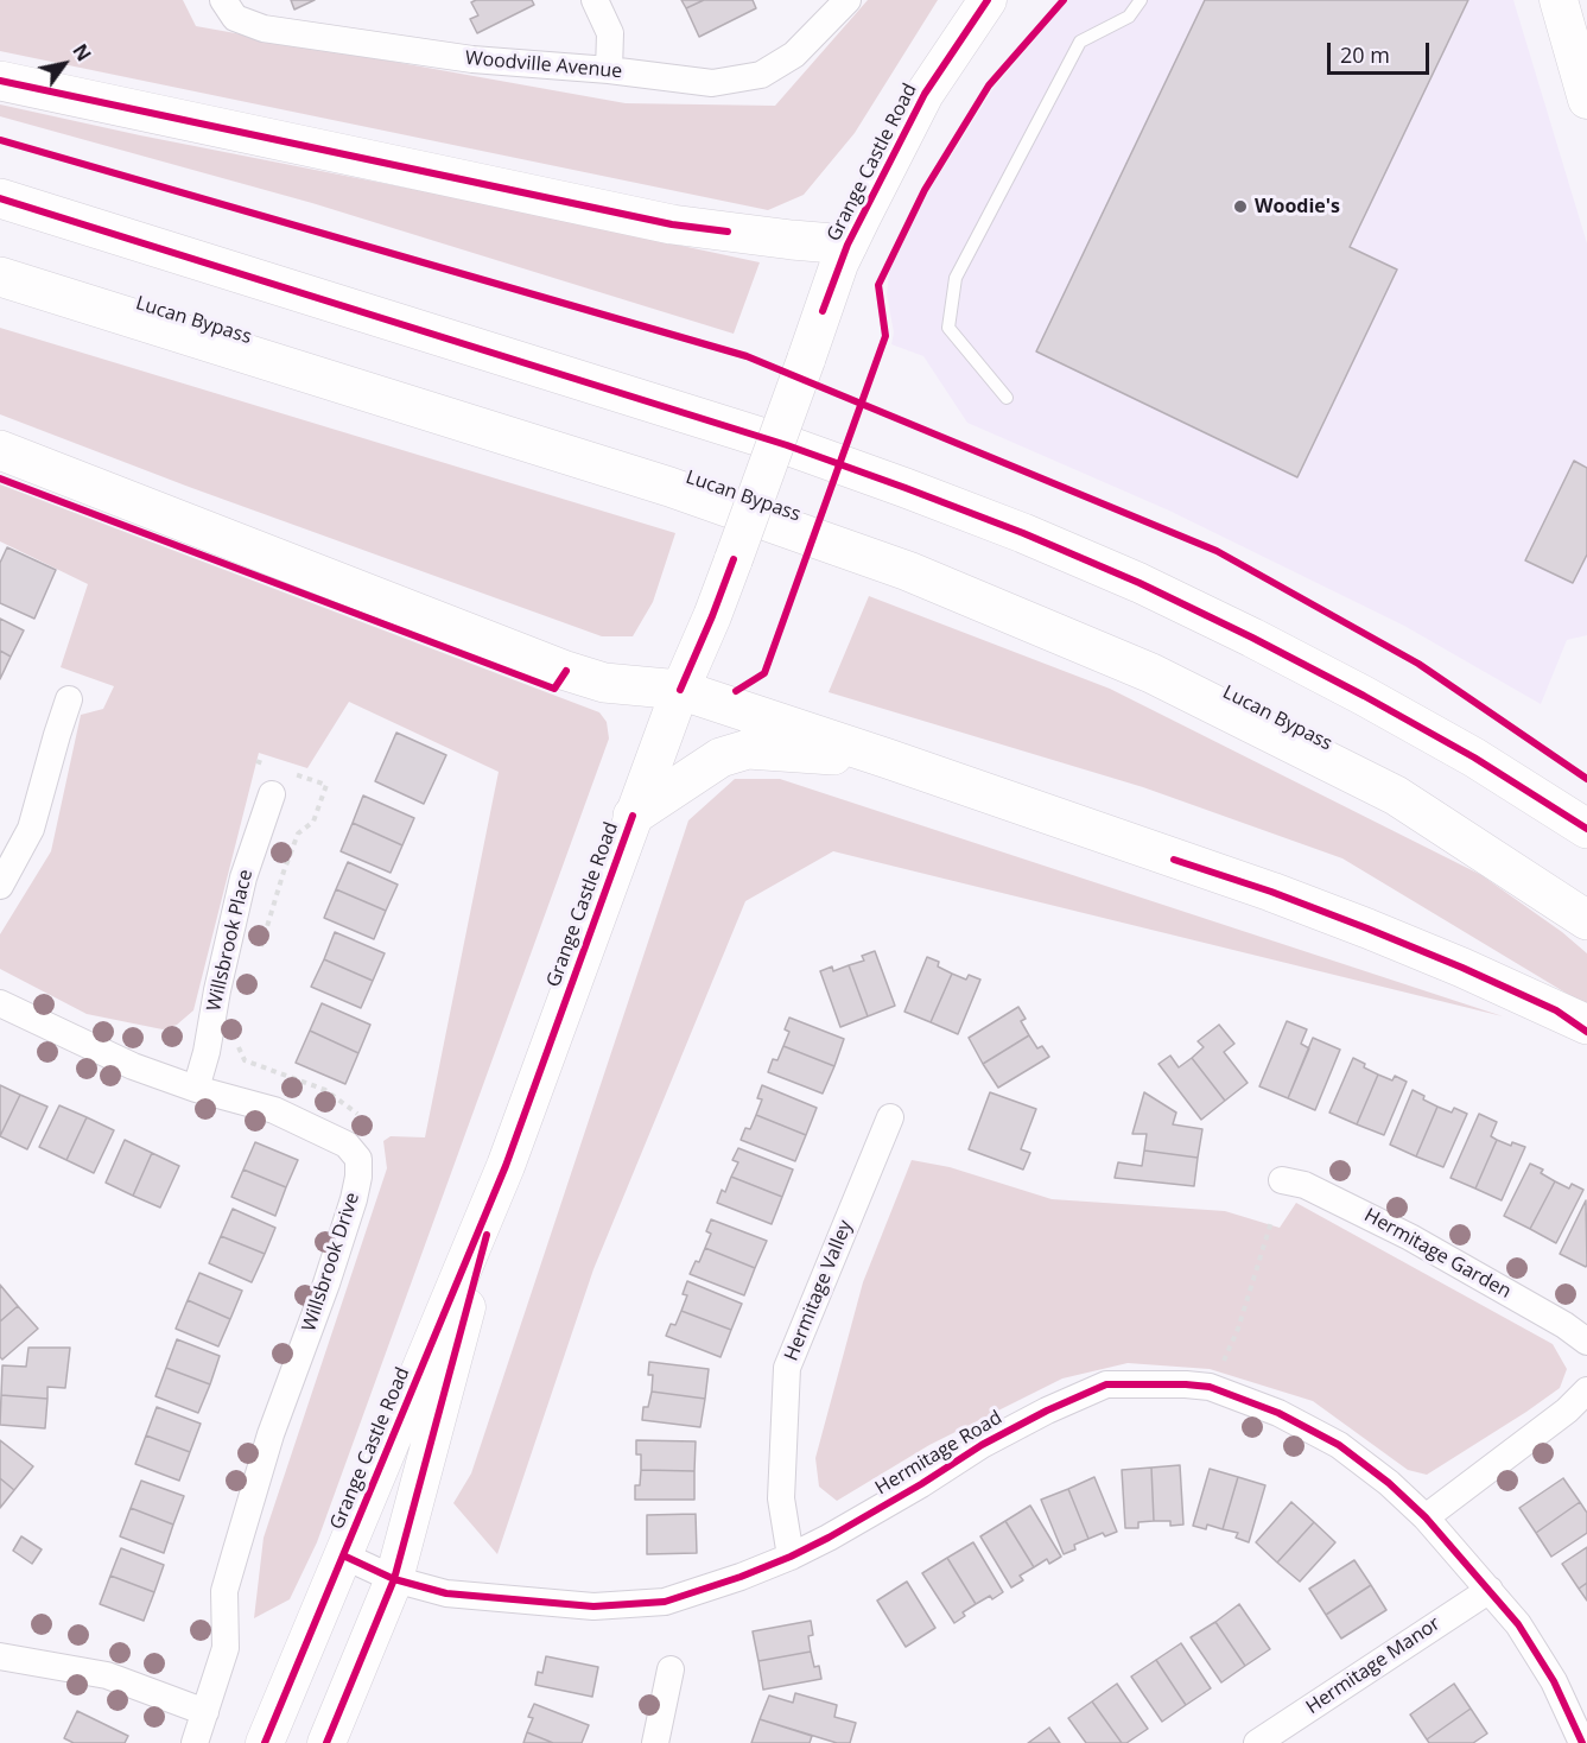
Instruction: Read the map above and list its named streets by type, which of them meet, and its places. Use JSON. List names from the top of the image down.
{
  "streets": {
    "highway": ["Lucan Bypass"],
    "main road": ["Grange Castle Road"],
    "street": [
      "Woodville Avenue",
      "Willsbrook Place",
      "Hermitage Garden",
      "Willsbrook Drive",
      "Hermitage Valley",
      "Hermitage Road",
      "Hermitage Manor"
    ]
  },
  "crossings": [
    ["Grange Castle Road", "Hermitage Road"],
    ["Willsbrook Place", "Willsbrook Drive"],
    ["Hermitage Valley", "Hermitage Road"],
    ["Hermitage Road", "Hermitage Manor"]
  ],
  "places": ["Woodie's"],
  "scale_bar": "20 m",
  "north": "top right"
}
